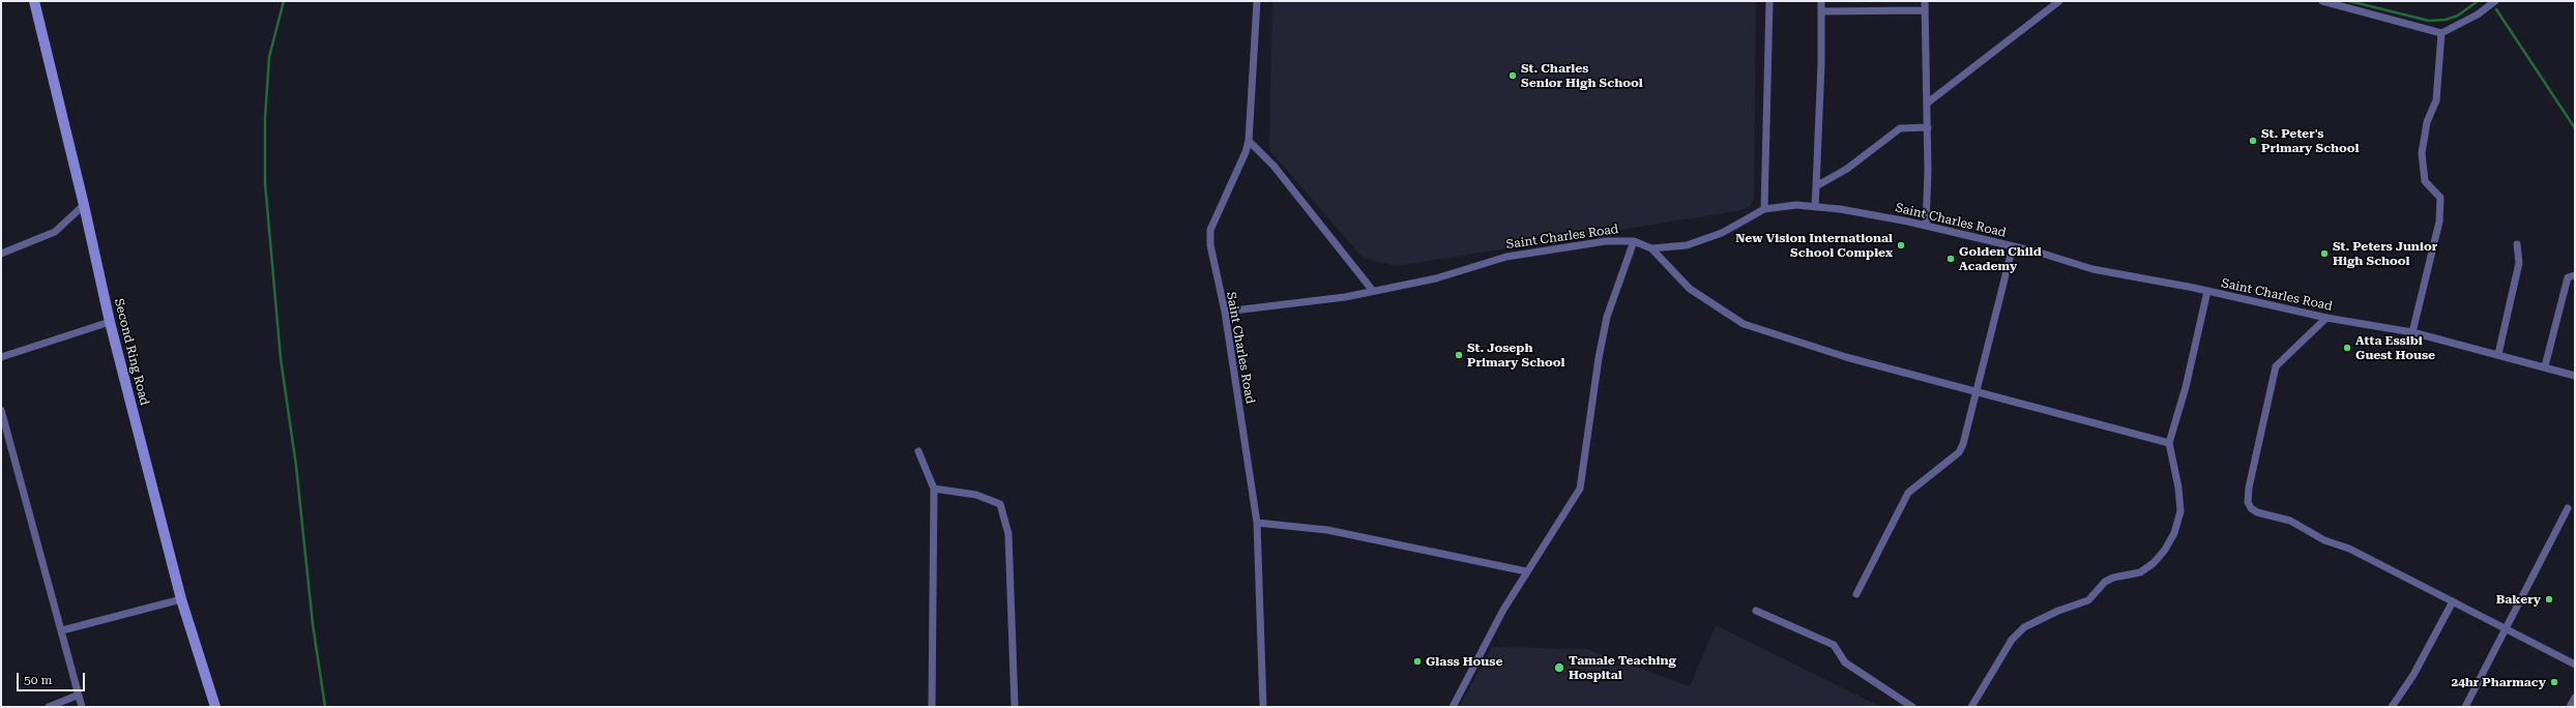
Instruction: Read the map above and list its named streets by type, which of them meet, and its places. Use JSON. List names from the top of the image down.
{
  "streets": {
    "main road": ["Second Ring Road"],
    "street": ["Saint Charles Road"]
  },
  "places": [
    "St. Charles Senior High School",
    "St. Peter's Primary School",
    "New Vision International School Complex",
    "St. Peters Junior High School",
    "Golden Child Academy",
    "Atta Essibi Guest House",
    "St. Joseph Primary School",
    "Bakery",
    "Glass House",
    "Tamale Teaching Hospital",
    "24hr Pharmacy"
  ],
  "scale_bar": "50 m"
}
